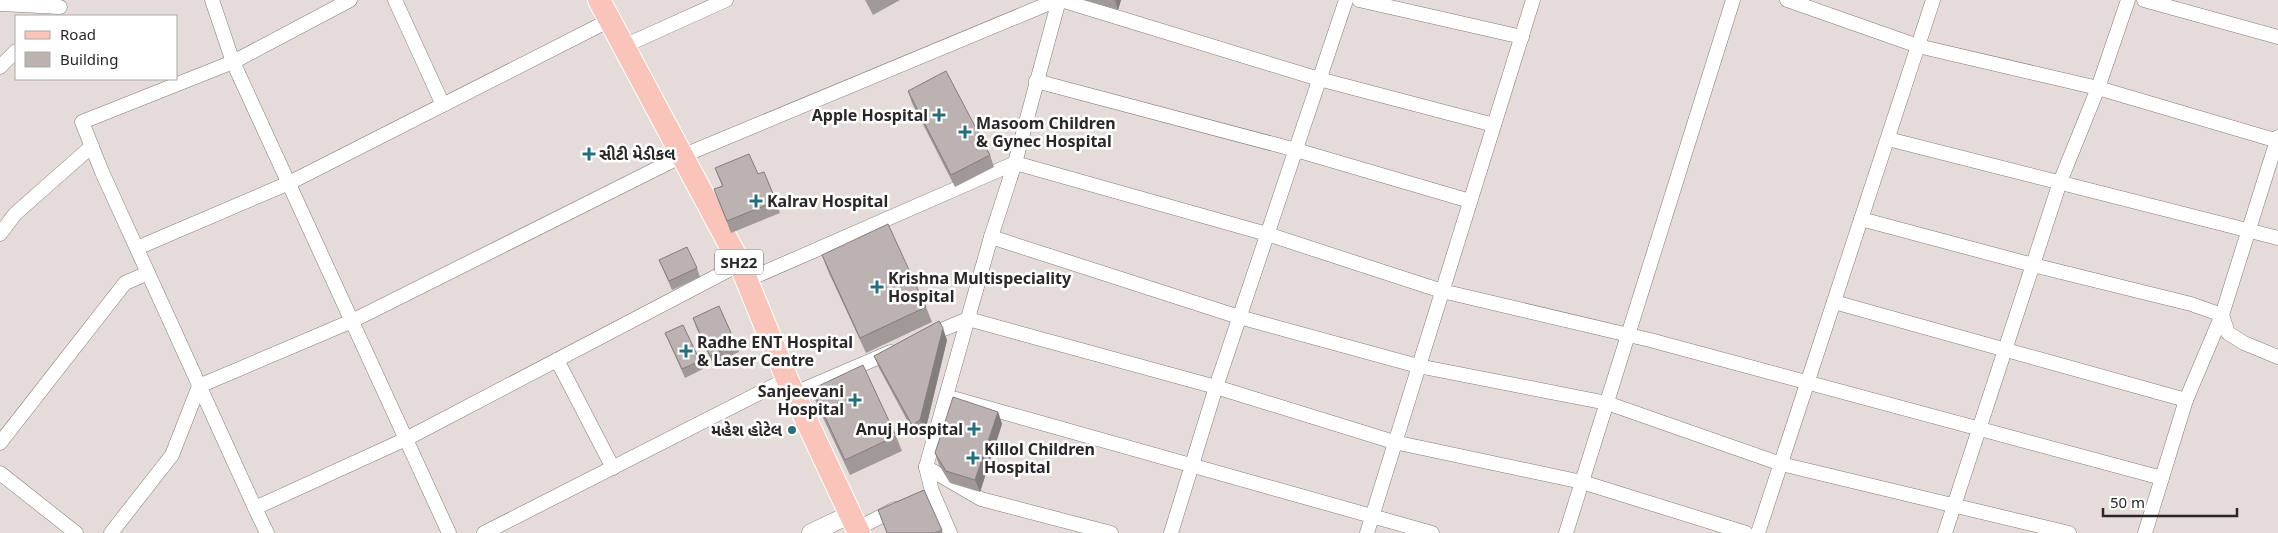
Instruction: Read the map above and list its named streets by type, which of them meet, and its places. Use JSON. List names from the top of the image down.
{
  "streets": {
    "main road": ["SH22"]
  },
  "places": {
    "health": [
      "Apple Hospital",
      "Masoom Children & Gynec Hospital",
      "સીટી મેડીકલ",
      "Kalrav Hospital",
      "Krishna Multispeciality Hospital",
      "Radhe ENT Hospital & Laser Centre",
      "Sanjeevani Hospital",
      "Anuj Hospital",
      "Killol Children Hospital"
    ],
    "other": ["મહેશ હોટેલ"]
  },
  "legend": ["Road", "Building"],
  "scale_bar": "50 m"
}
